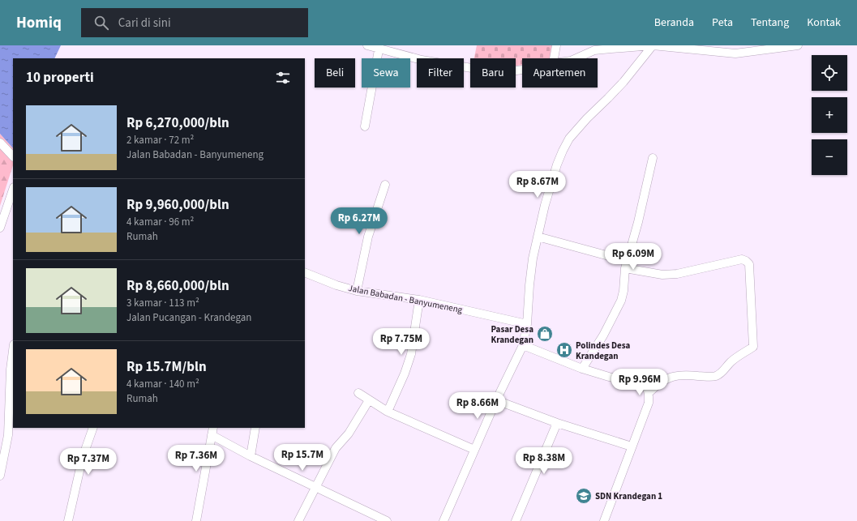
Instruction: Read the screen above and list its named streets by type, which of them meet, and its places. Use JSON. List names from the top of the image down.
{
  "streets": {
    "street": ["Jalan Babadan - Banyumeneng"]
  },
  "places": {
    "shop": ["Pasar Desa Krandegan"],
    "hospital": ["Polindes Desa Krandegan"],
    "school or university": ["SDN Krandegan 1"]
  },
  "page": {
    "header": "Homiq",
    "search": "Cari di sini",
    "nav": [
      "Beranda",
      "Peta",
      "Tentang",
      "Kontak"
    ],
    "map_buttons": ["+", "−"],
    "chip": [
      "Beli",
      "Sewa",
      "Filter",
      "Baru",
      "Apartemen"
    ],
    "heading": "10 properti",
    "list": [
      {
        "name": "Rp 6,270,000/bln",
        "note": "2 kamar · 72 m² · Jalan Babadan - Banyumeneng"
      },
      {
        "name": "Rp 9,960,000/bln",
        "note": "4 kamar · 96 m² · Rumah"
      },
      {
        "name": "Rp 8,660,000/bln",
        "note": "3 kamar · 113 m² · Jalan Pucangan - Krandegan"
      },
      {
        "name": "Rp 15.7M/bln",
        "note": "4 kamar · 140 m² · Rumah"
      }
    ],
    "price": [
      "Rp 8.67M",
      "Rp 6.27M",
      "Rp 6.09M",
      "Rp 7.75M",
      "Rp 9.96M",
      "Rp 8.66M",
      "Rp 15.7M",
      "Rp 7.36M",
      "Rp 8.38M",
      "Rp 7.37M"
    ]
  }
}
